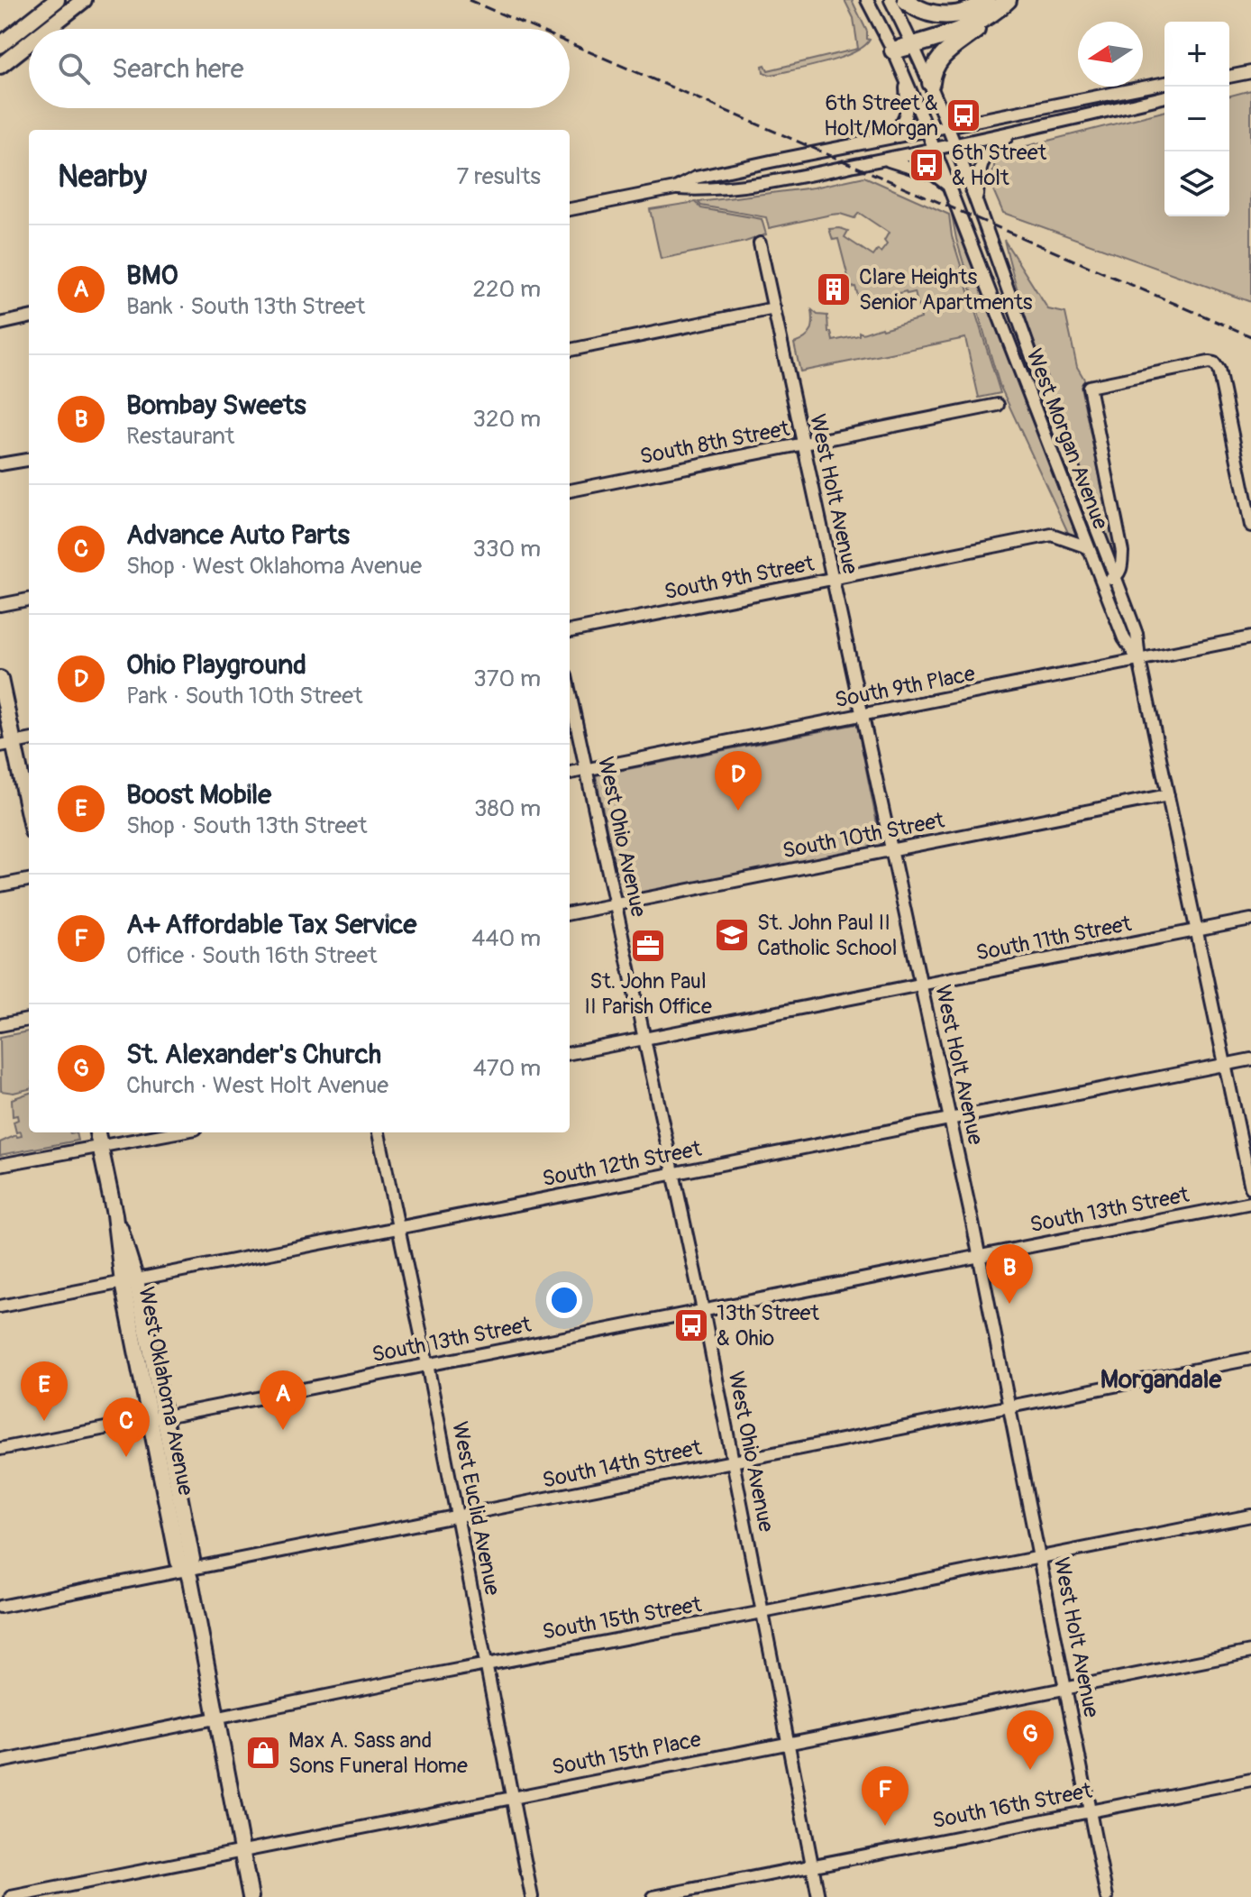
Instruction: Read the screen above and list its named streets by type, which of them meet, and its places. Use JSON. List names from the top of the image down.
{
  "streets": {
    "main road": ["West Oklahoma Avenue"],
    "street": [
      "West Morgan Avenue",
      "South 8th Street",
      "West Holt Avenue",
      "South 9th Street",
      "South 9th Place",
      "South 10th Street",
      "West Ohio Avenue",
      "South 11th Street",
      "South 12th Street",
      "South 13th Street",
      "South 14th Street",
      "West Euclid Avenue",
      "South 15th Street",
      "South 15th Place",
      "South 16th Street"
    ]
  },
  "crossings": [
    ["West Morgan Avenue", "South 9th Street"],
    ["West Morgan Avenue", "South 9th Place"],
    ["West Morgan Avenue", "South 10th Street"],
    ["West Morgan Avenue", "South 11th Street"],
    ["West Morgan Avenue", "South 12th Street"],
    ["South 8th Street", "West Holt Avenue"],
    ["West Holt Avenue", "South 9th Street"],
    ["West Holt Avenue", "South 9th Place"],
    ["West Holt Avenue", "South 10th Street"],
    ["West Holt Avenue", "South 11th Street"],
    ["West Holt Avenue", "South 12th Street"],
    ["West Holt Avenue", "South 13th Street"],
    ["West Holt Avenue", "South 14th Street"],
    ["West Holt Avenue", "South 15th Street"],
    ["West Holt Avenue", "South 15th Place"],
    ["West Holt Avenue", "South 16th Street"],
    ["South 9th Place", "West Ohio Avenue"],
    ["South 10th Street", "West Ohio Avenue"],
    ["West Ohio Avenue", "South 11th Street"],
    ["West Ohio Avenue", "South 12th Street"],
    ["West Ohio Avenue", "South 13th Street"],
    ["West Ohio Avenue", "South 14th Street"],
    ["West Ohio Avenue", "South 15th Street"],
    ["West Ohio Avenue", "South 15th Place"],
    ["West Ohio Avenue", "South 16th Street"],
    ["South 12th Street", "West Oklahoma Avenue"],
    ["South 12th Street", "West Euclid Avenue"],
    ["South 13th Street", "West Oklahoma Avenue"],
    ["South 13th Street", "West Euclid Avenue"],
    ["West Oklahoma Avenue", "South 14th Street"],
    ["West Oklahoma Avenue", "South 15th Street"],
    ["West Oklahoma Avenue", "South 15th Place"],
    ["South 14th Street", "West Euclid Avenue"],
    ["West Euclid Avenue", "South 15th Street"],
    ["West Euclid Avenue", "South 15th Place"]
  ],
  "districts": ["Morgandale"],
  "places": {
    "bus stop": ["6th Street & Holt/Morgan", "6th Street & Holt", "13th Street & Ohio"],
    "building": ["Clare Heights Senior Apartments"],
    "school or university": ["St. John Paul II Catholic School"],
    "office": ["St. John Paul II Parish Office"],
    "shop": ["Max A. Sass and Sons Funeral Home"]
  },
  "north": "left",
  "page": {
    "map_buttons": ["+", "−"],
    "search": "Search here",
    "heading": ["Nearby", "7 results"],
    "list": [
      {
        "mark": "A",
        "name": "BMO",
        "note": "Bank · South 13th Street",
        "value": "220 m"
      },
      {
        "mark": "B",
        "name": "Bombay Sweets",
        "note": "Restaurant",
        "value": "320 m"
      },
      {
        "mark": "C",
        "name": "Advance Auto Parts",
        "note": "Shop · West Oklahoma Avenue",
        "value": "330 m"
      },
      {
        "mark": "D",
        "name": "Ohio Playground",
        "note": "Park · South 10th Street",
        "value": "370 m"
      },
      {
        "mark": "E",
        "name": "Boost Mobile",
        "note": "Shop · South 13th Street",
        "value": "380 m"
      },
      {
        "mark": "F",
        "name": "A+ Affordable Tax Service",
        "note": "Office · South 16th Street",
        "value": "440 m"
      },
      {
        "mark": "G",
        "name": "St. Alexander's Church",
        "note": "Church · West Holt Avenue",
        "value": "470 m"
      }
    ],
    "pins": [
      "D",
      "B",
      "E",
      "A",
      "C",
      "G",
      "F"
    ]
  }
}
